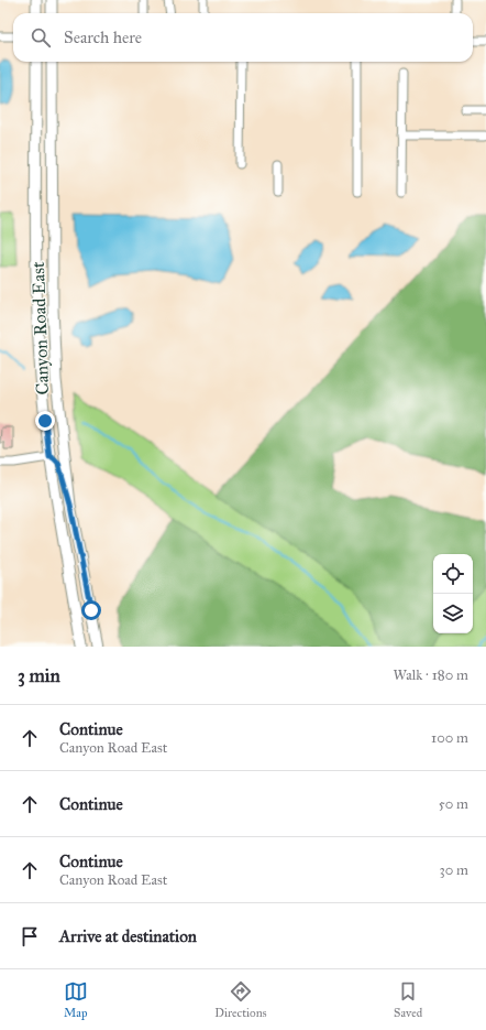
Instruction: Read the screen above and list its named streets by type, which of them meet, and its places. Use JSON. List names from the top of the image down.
{
  "streets": {
    "main road": ["Canyon Road East"]
  },
  "page": {
    "search": "Search here",
    "heading": ["3 min", "Walk · 180 m"],
    "list": [
      ["Continue", "Canyon Road East", "100 m"],
      ["Continue", "50 m"],
      ["Continue", "Canyon Road East", "30 m"],
      "Arrive at destination"
    ],
    "nav": ["Map", "Directions", "Saved"]
  }
}
